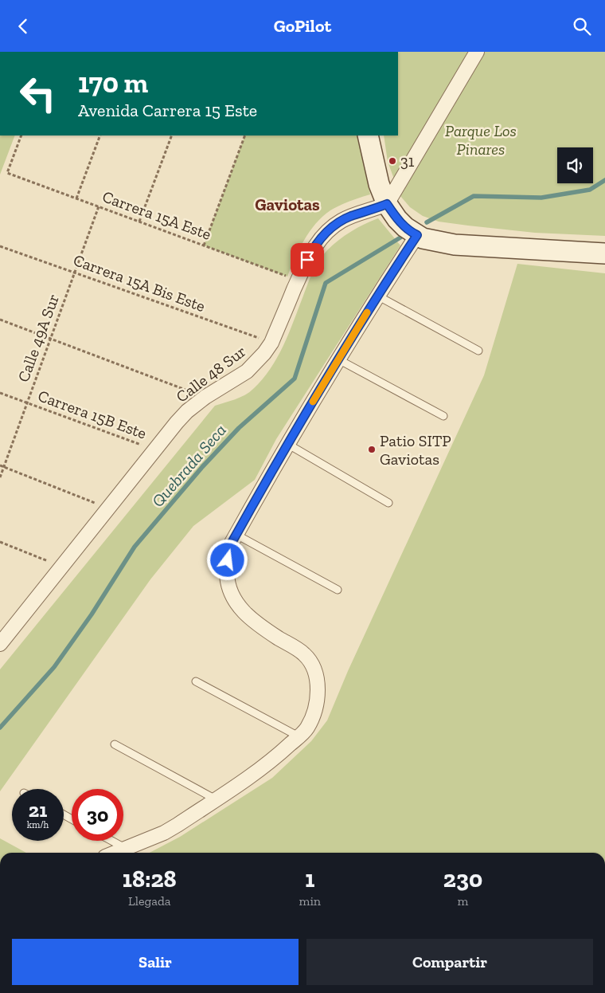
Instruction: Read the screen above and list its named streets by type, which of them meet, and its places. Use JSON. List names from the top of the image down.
{
  "streets": {
    "street": ["Calle 48 Sur"],
    "path": [
      "Carrera 15A Este",
      "Carrera 15A Bis Este",
      "Calle 49A Sur",
      "Carrera 15B Este"
    ]
  },
  "crossings": [
    ["Carrera 15A Este", "Calle 49A Sur"],
    ["Carrera 15A Este", "Calle 48 Sur"],
    ["Carrera 15A Bis Este", "Calle 49A Sur"],
    ["Carrera 15A Bis Este", "Calle 48 Sur"],
    ["Calle 49A Sur", "Carrera 15B Este"],
    ["Calle 48 Sur", "Carrera 15B Este"]
  ],
  "districts": ["Gaviotas"],
  "water": ["Quebrada Seca"],
  "parks": ["Parque Los Pinares"],
  "places": ["31", "Patio SITP Gaviotas"],
  "page": {
    "header": "GoPilot",
    "turn": ["170 m", "Avenida Carrera 15 Este"],
    "speed": "21 km/h",
    "limit": "30",
    "eta": [
      "18:28",
      "Llegada",
      "1",
      "min",
      "230",
      "m"
    ],
    "buttons": ["Salir", "Compartir"]
  }
}
